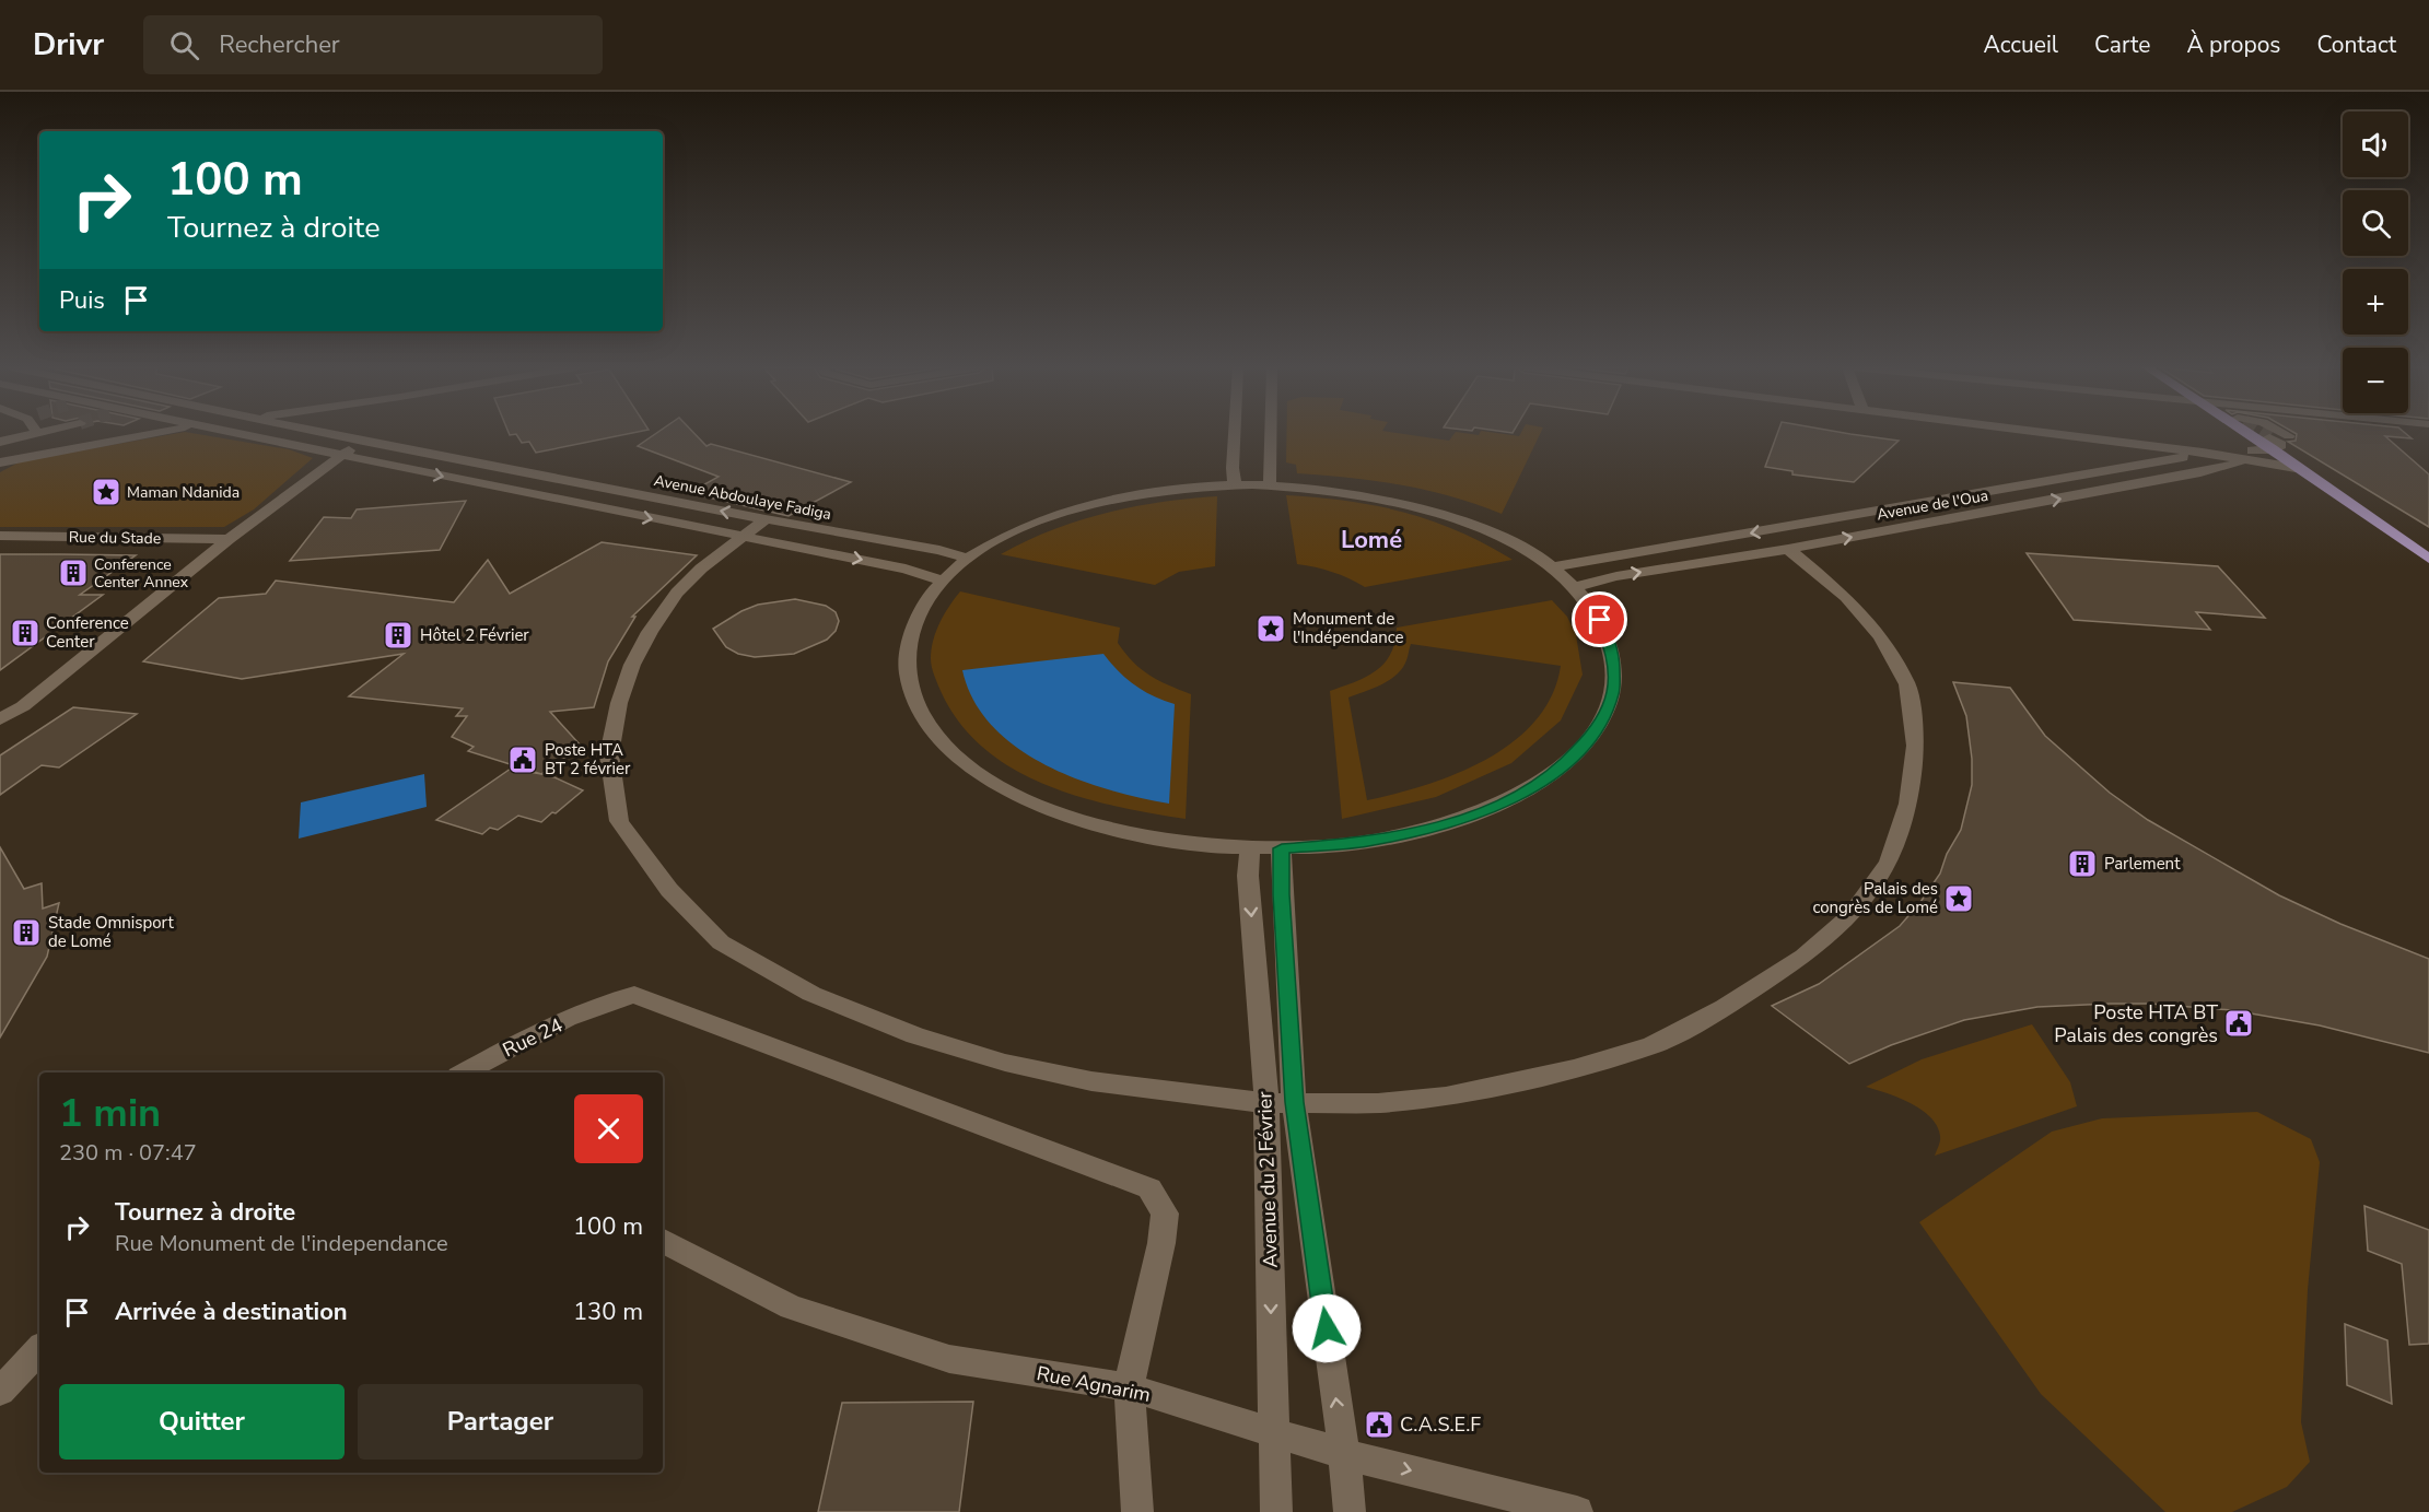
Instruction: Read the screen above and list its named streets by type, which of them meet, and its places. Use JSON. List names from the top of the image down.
{
  "streets": {
    "street": [
      "Avenue Abdoulaye Fadiga",
      "Avenue de l'Oua",
      "Rue du Stade",
      "Rue 24",
      "Avenue du 2 Février",
      "Rue Agnarim"
    ]
  },
  "crossings": [
    ["Rue 24", "Rue Agnarim"],
    ["Avenue du 2 Février", "Rue Agnarim"]
  ],
  "districts": ["Lomé"],
  "places": {
    "place": ["Maman Ndanida", "Monument de l'Indépendance", "Palais des congrès de Lomé"],
    "building": [
      "Conference Center Annex",
      "Conference Center",
      "Hôtel 2 Février",
      "Parlement",
      "Stade Omnisport de Lomé"
    ],
    "public building": ["Poste HTA BT 2 février", "Poste HTA BT Palais des congrès", "C.A.S.E.F"]
  },
  "page": {
    "header": "Drivr",
    "search": "Rechercher",
    "nav": [
      "Accueil",
      "Carte",
      "À propos",
      "Contact"
    ],
    "map_buttons": ["+", "−"],
    "turn": ["100 m", "Tournez à droite"],
    "then": "Puis",
    "heading": ["1 min", "230 m · 07:47"],
    "list": [
      {
        "name": "Tournez à droite",
        "note": "Rue Monument de l'independance",
        "value": "100 m"
      },
      {
        "name": "Arrivée à destination",
        "value": "130 m"
      }
    ],
    "buttons": ["Quitter", "Partager"]
  }
}
